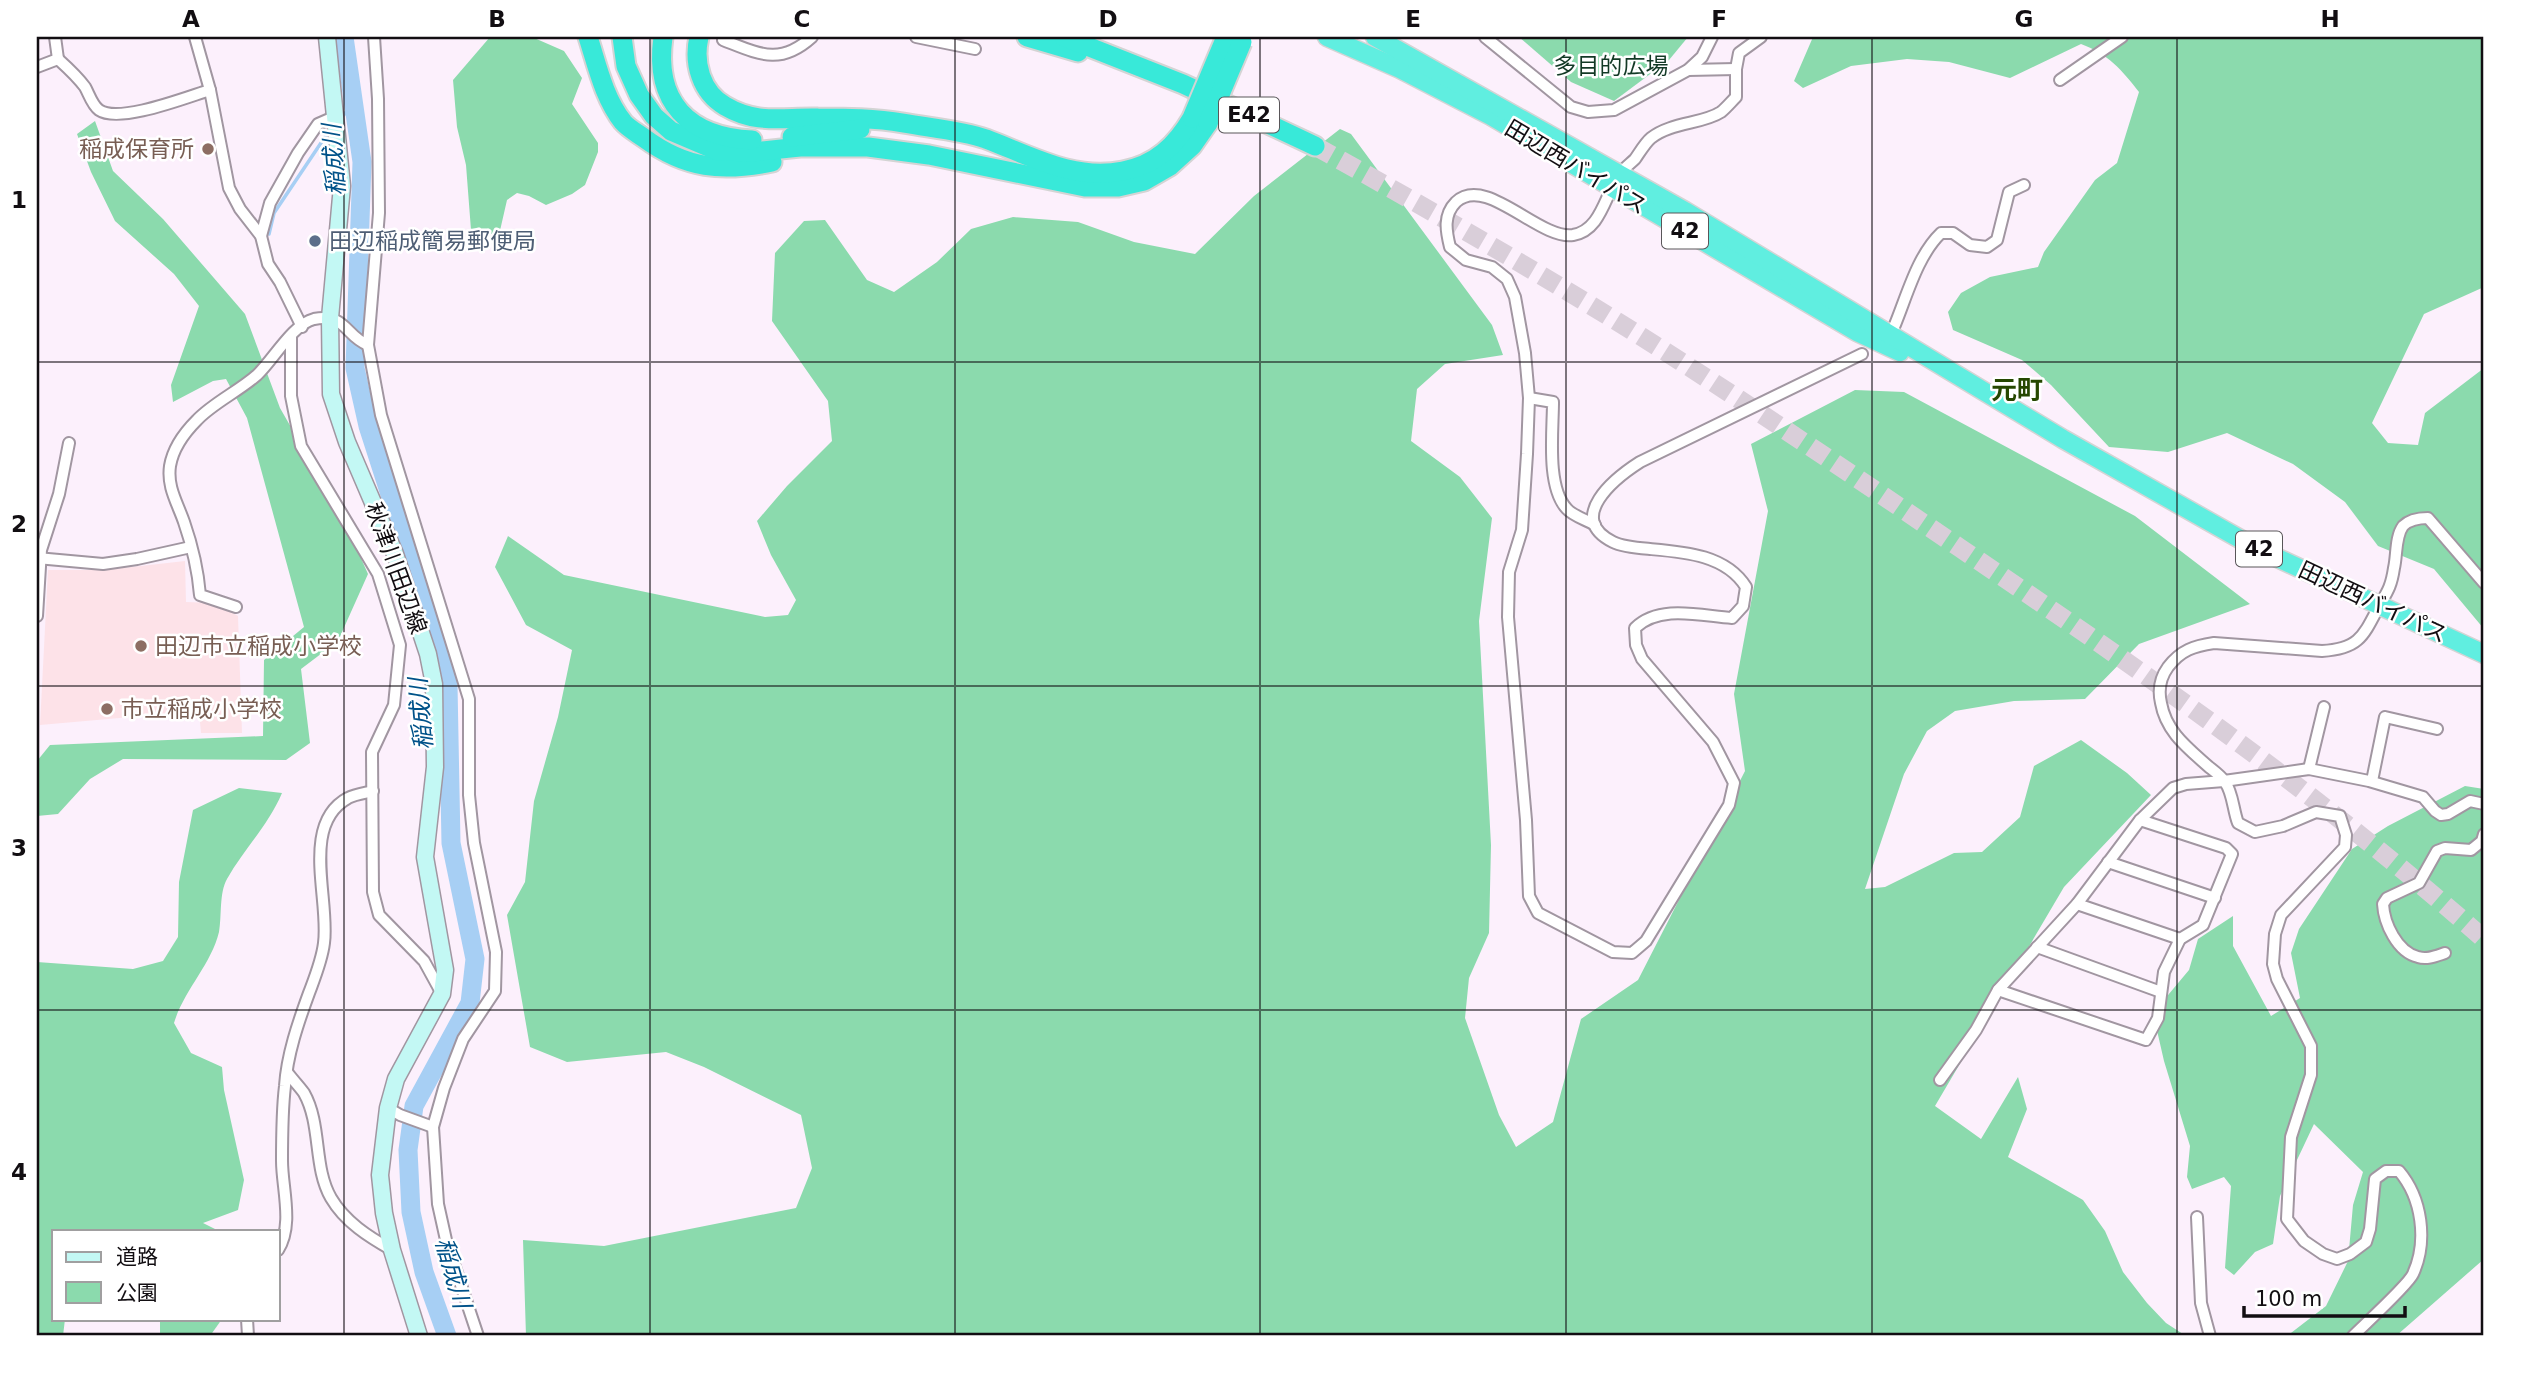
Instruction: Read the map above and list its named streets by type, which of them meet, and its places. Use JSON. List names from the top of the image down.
{
  "streets": {
    "highway": ["E42", "田辺西バイパス", "42"],
    "main road": ["秋津川田辺線"]
  },
  "districts": ["元町"],
  "water": ["稲成川"],
  "parks": ["多目的広場"],
  "places": [
    "稲成保育所",
    "田辺稲成簡易郵便局",
    "田辺市立稲成小学校",
    "市立稲成小学校"
  ],
  "legend": ["道路", "公園"],
  "scale_bar": "100 m",
  "grid": {
    "columns": [
      "A",
      "B",
      "C",
      "D",
      "E",
      "F",
      "G",
      "H"
    ],
    "rows": [
      "1",
      "2",
      "3",
      "4"
    ]
  }
}
